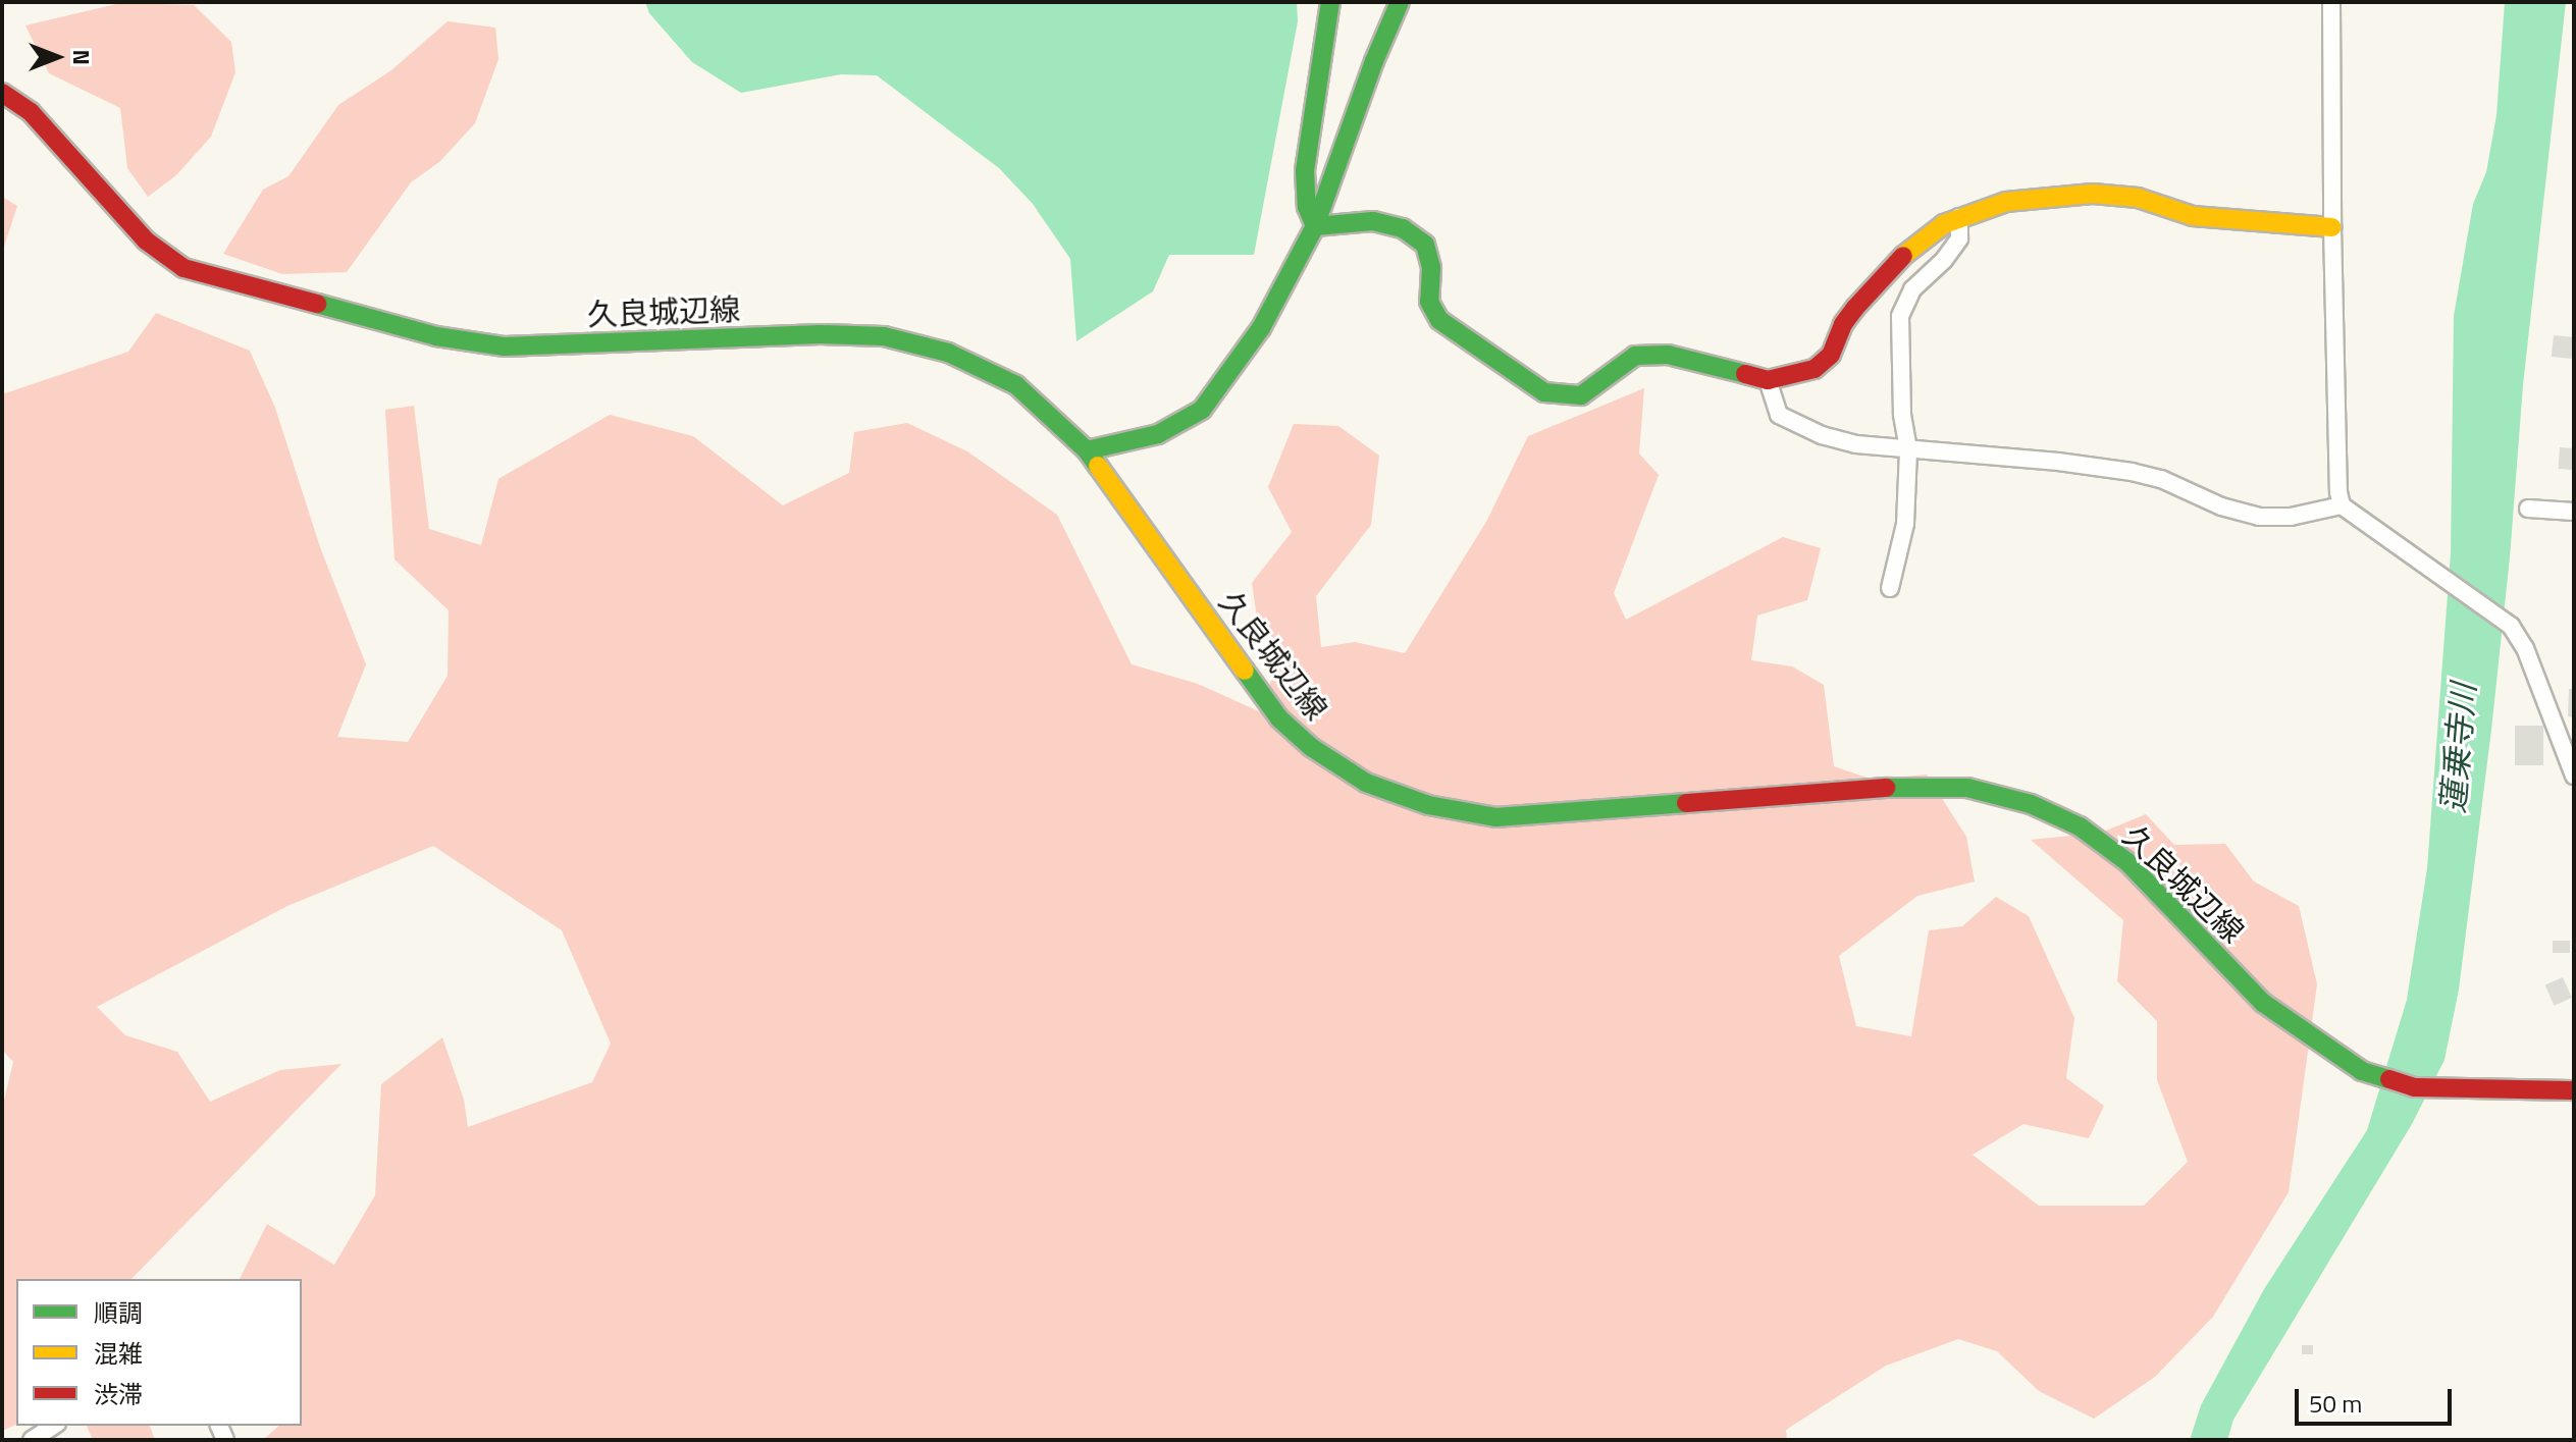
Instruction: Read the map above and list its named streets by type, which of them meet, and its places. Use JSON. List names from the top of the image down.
{
  "streets": {
    "main road": ["久良城辺線"]
  },
  "water": ["蓮乗寺川"],
  "legend": ["順調", "混雑", "渋滞"],
  "scale_bar": "50 m",
  "north": "right"
}
